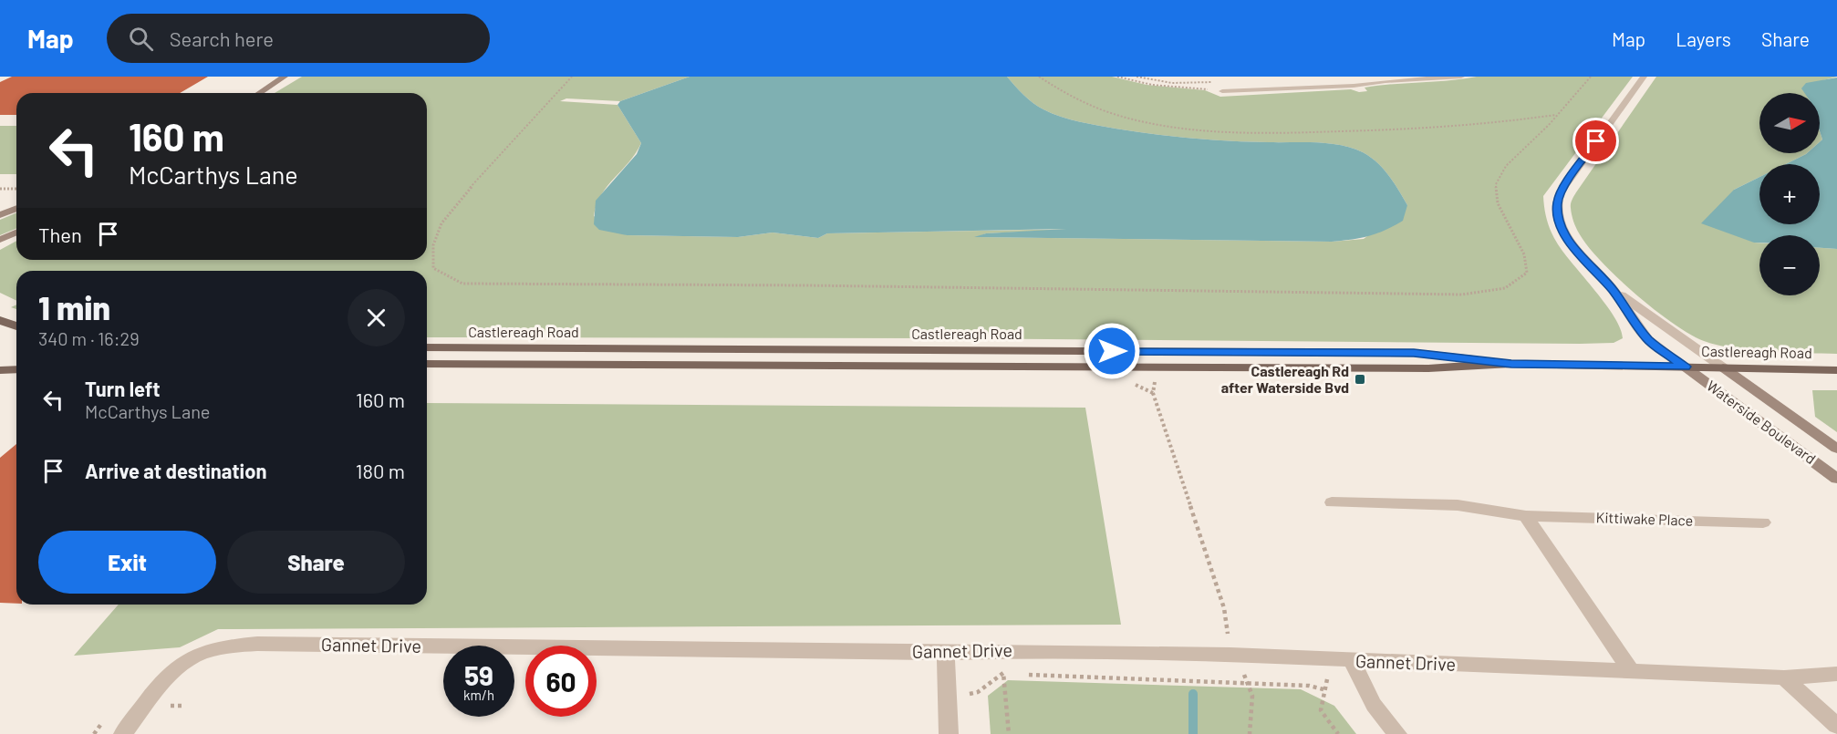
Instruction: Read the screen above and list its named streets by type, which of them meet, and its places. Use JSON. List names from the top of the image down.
{
  "streets": {
    "main road": ["Castlereagh Road"],
    "street": ["Waterside Boulevard", "Kittiwake Place", "Gannet Drive"]
  },
  "crossings": [
    ["Castlereagh Road", "Waterside Boulevard"]
  ],
  "places": {
    "transit": ["Castlereagh Rd after Waterside Bvd"]
  },
  "north": "right",
  "page": {
    "header": "Map",
    "search": "Search here",
    "nav": ["Map", "Layers", "Share"],
    "map_buttons": ["+", "−"],
    "turn": ["160 m", "McCarthys Lane"],
    "then": "Then",
    "heading": ["1 min", "340 m · 16:29"],
    "list": [
      {
        "name": "Turn left",
        "note": "McCarthys Lane",
        "value": "160 m"
      },
      {
        "name": "Arrive at destination",
        "value": "180 m"
      }
    ],
    "buttons": ["Exit", "Share"],
    "speed": "59 km/h",
    "limit": "60"
  }
}
